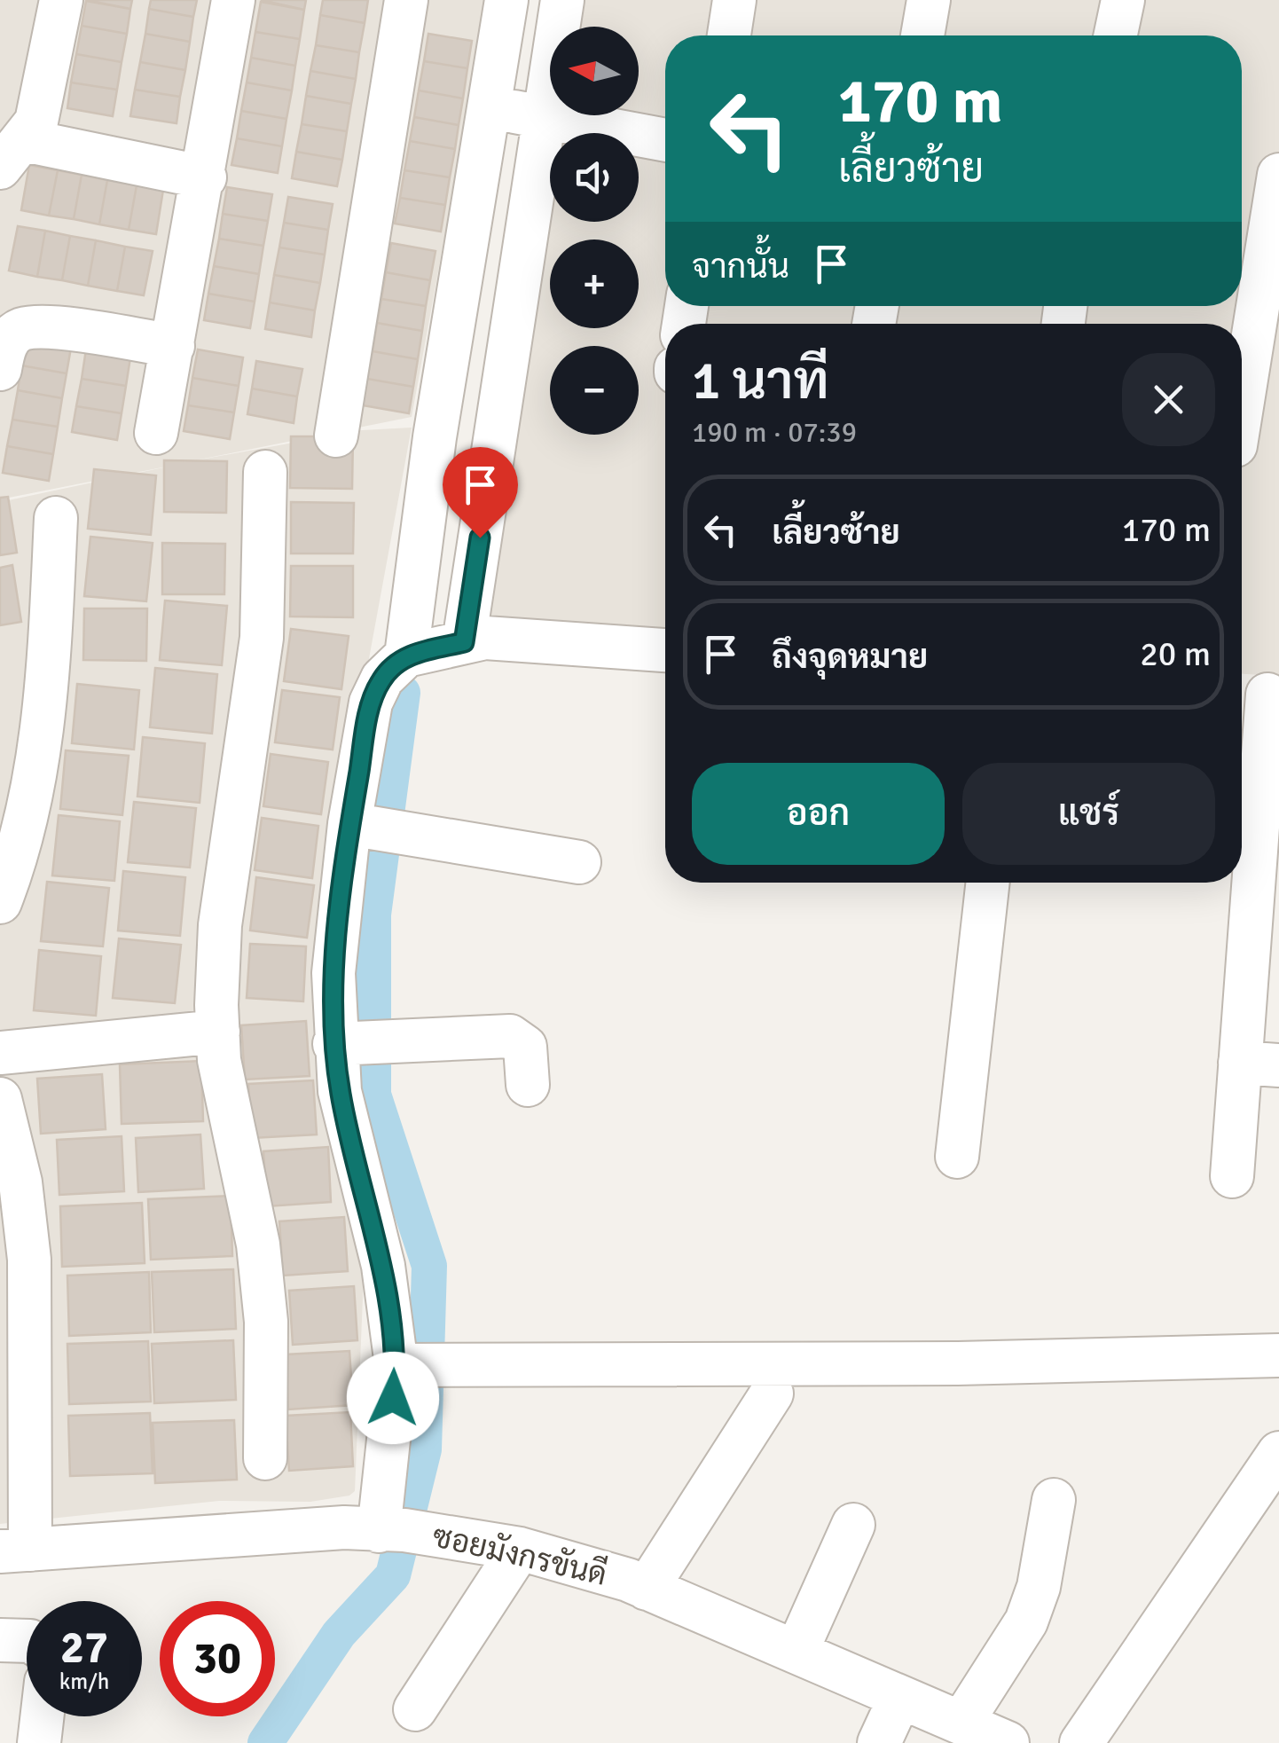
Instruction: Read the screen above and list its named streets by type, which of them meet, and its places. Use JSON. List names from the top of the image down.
{
  "streets": {
    "street": ["ซอยมังกรขันดี"]
  },
  "north": "left",
  "page": {
    "map_buttons": ["+", "−"],
    "turn": ["170 m", "เลี้ยวซ้าย"],
    "then": "จากนั้น",
    "heading": ["1 นาที", "190 m · 07:39"],
    "list": [
      {
        "name": "เลี้ยวซ้าย",
        "value": "170 m"
      },
      {
        "name": "ถึงจุดหมาย",
        "value": "20 m"
      }
    ],
    "buttons": ["ออก", "แชร์"],
    "speed": "27 km/h",
    "limit": "30"
  }
}
